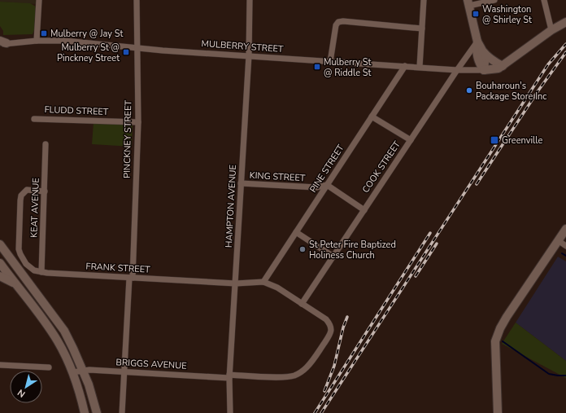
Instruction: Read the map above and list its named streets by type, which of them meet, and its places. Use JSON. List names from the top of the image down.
{
  "streets": {
    "street": [
      "MULBERRY STREET",
      "FLUDD STREET",
      "PINCKNEY STREET",
      "COOK STREET",
      "PINE STREET",
      "KING STREET",
      "HAMPTON AVENUE",
      "KEAT AVENUE",
      "FRANK STREET",
      "BRIGGS AVENUE"
    ]
  },
  "crossings": [
    ["MULBERRY STREET", "PINCKNEY STREET"],
    ["MULBERRY STREET", "COOK STREET"],
    ["MULBERRY STREET", "PINE STREET"],
    ["MULBERRY STREET", "HAMPTON AVENUE"],
    ["FLUDD STREET", "PINCKNEY STREET"],
    ["PINCKNEY STREET", "FRANK STREET"],
    ["PINCKNEY STREET", "BRIGGS AVENUE"],
    ["COOK STREET", "FRANK STREET"],
    ["COOK STREET", "BRIGGS AVENUE"],
    ["PINE STREET", "KING STREET"],
    ["PINE STREET", "FRANK STREET"],
    ["KING STREET", "HAMPTON AVENUE"],
    ["HAMPTON AVENUE", "FRANK STREET"],
    ["HAMPTON AVENUE", "BRIGGS AVENUE"],
    ["KEAT AVENUE", "FRANK STREET"],
    ["FRANK STREET", "BRIGGS AVENUE"]
  ],
  "places": {
    "transit": [
      "Washington @ Shirley St",
      "Mulberry @ Jay St",
      "Mulberry St @ Pinckney Street",
      "Mulberry St @ Riddle St",
      "Greenville"
    ],
    "other": ["Bouharoun's Package Store Inc", "St Peter Fire Baptized Holiness Church"]
  },
  "north": "bottom left"
}
